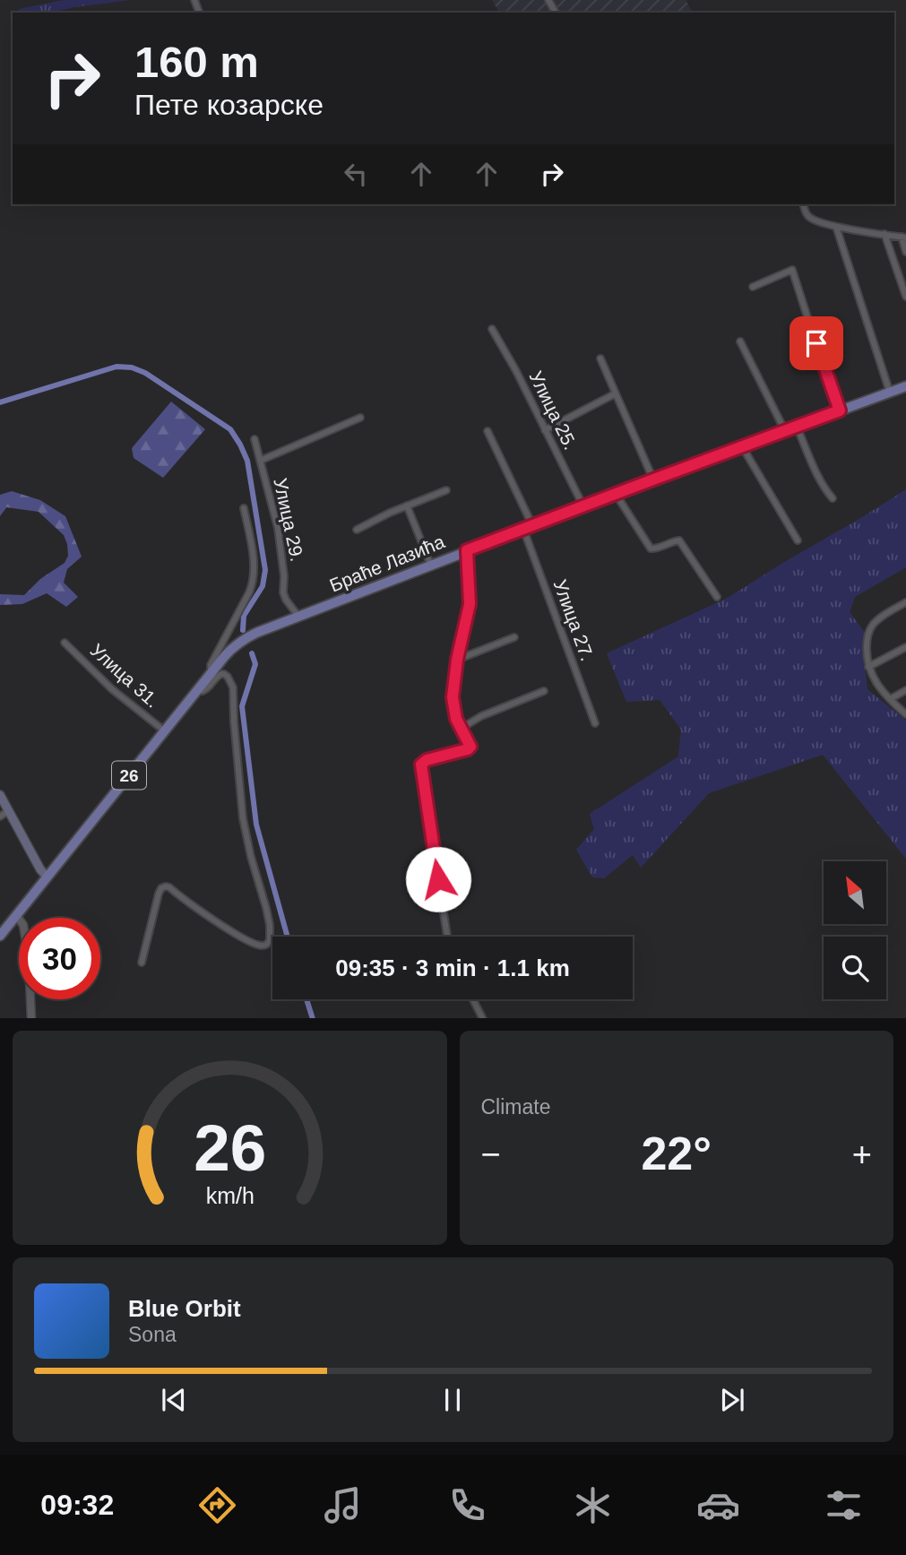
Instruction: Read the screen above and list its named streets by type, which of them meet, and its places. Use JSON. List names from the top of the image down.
{
  "streets": {
    "main road": ["Браће Лазића", "26"],
    "street": [
      "Улица 25.",
      "Улица 29.",
      "Улица 27.",
      "Улица 31."
    ]
  },
  "crossings": [
    ["Улица 25.", "Браће Лазића"],
    ["Улица 29.", "Браће Лазића"],
    ["Браће Лазића", "Улица 27."],
    ["Браће Лазића", "Улица 31."],
    ["Браће Лазића", "26"]
  ],
  "north": "top left",
  "page": {
    "turn": ["160 m", "Пете козарске"],
    "limit": "30",
    "trip": "09:35 · 3 min · 1.1 km",
    "tile": "Climate",
    "heat": ["−", "22°", "+"],
    "song": ["Blue Orbit", "Sona"],
    "tabs": "09:32",
    "gauge": ["26", "km/h"]
  }
}
